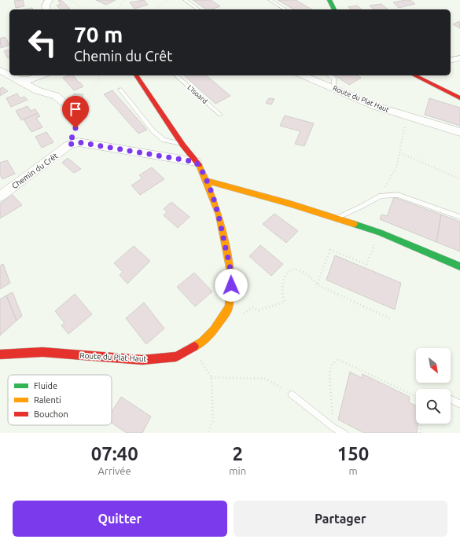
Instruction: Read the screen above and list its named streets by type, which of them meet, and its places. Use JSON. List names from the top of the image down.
{
  "streets": {
    "street": ["Route du Plat Haut", "Chemin du Crêt"],
    "lane": ["L'Isoard"]
  },
  "legend": ["Fluide", "Ralenti", "Bouchon"],
  "north": "bottom right",
  "page": {
    "turn": ["70 m", "Chemin du Crêt"],
    "eta": [
      "07:40",
      "Arrivée",
      "2",
      "min",
      "150",
      "m"
    ],
    "buttons": ["Quitter", "Partager"]
  }
}
